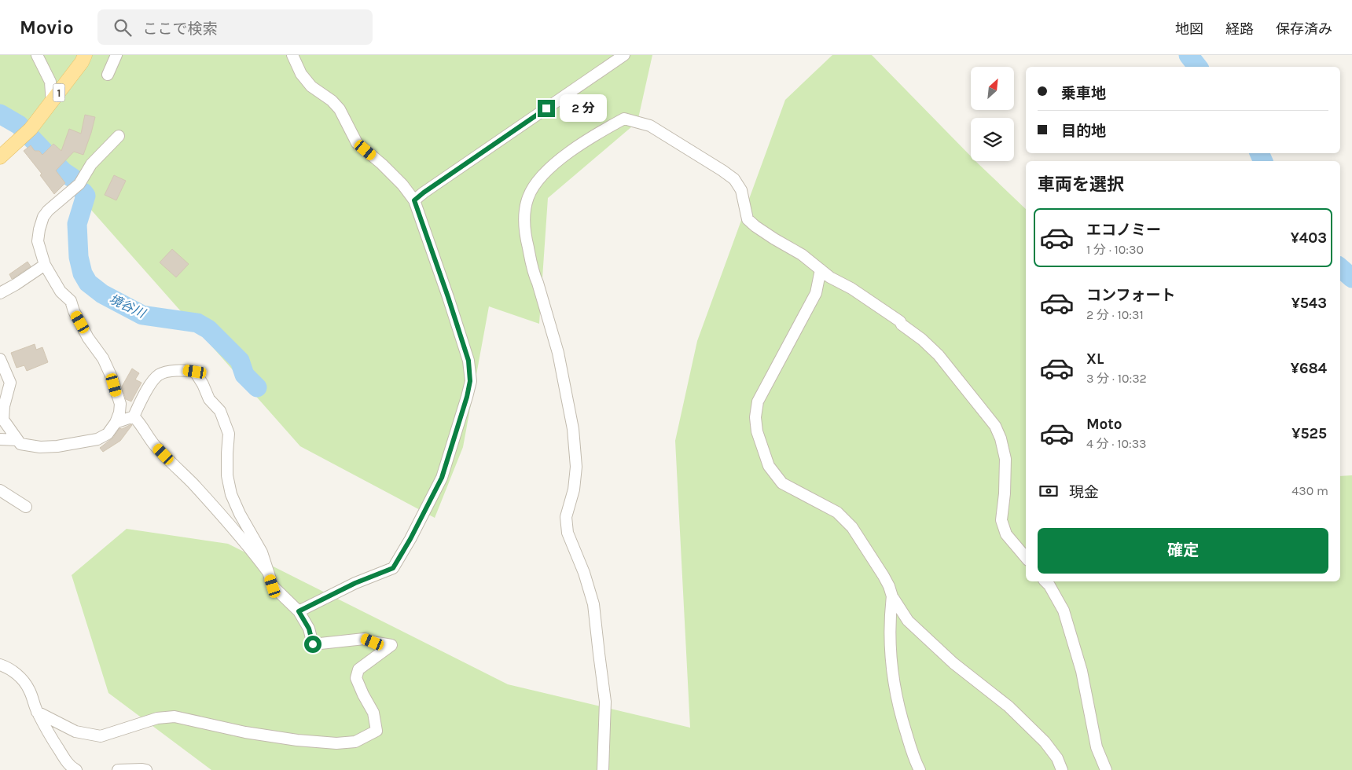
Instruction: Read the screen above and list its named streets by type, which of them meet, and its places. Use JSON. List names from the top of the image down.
{
  "streets": {
    "main road": ["1"]
  },
  "water": ["境谷川"],
  "north": "top right",
  "page": {
    "header": "Movio",
    "search": "ここで検索",
    "nav": ["地図", "経路", "保存済み"],
    "banner": ["乗車地", "目的地"],
    "bubble": "2 分",
    "heading": "車両を選択",
    "list": [
      {
        "name": "エコノミー",
        "note": "1 分 · 10:30",
        "value": "¥403"
      },
      {
        "name": "コンフォート",
        "note": "2 分 · 10:31",
        "value": "¥543"
      },
      {
        "name": "XL",
        "note": "3 分 · 10:32",
        "value": "¥684"
      },
      {
        "name": "Moto",
        "note": "4 分 · 10:33",
        "value": "¥525"
      }
    ],
    "pay": ["現金", "430 m"],
    "buttons": "確定"
  }
}
